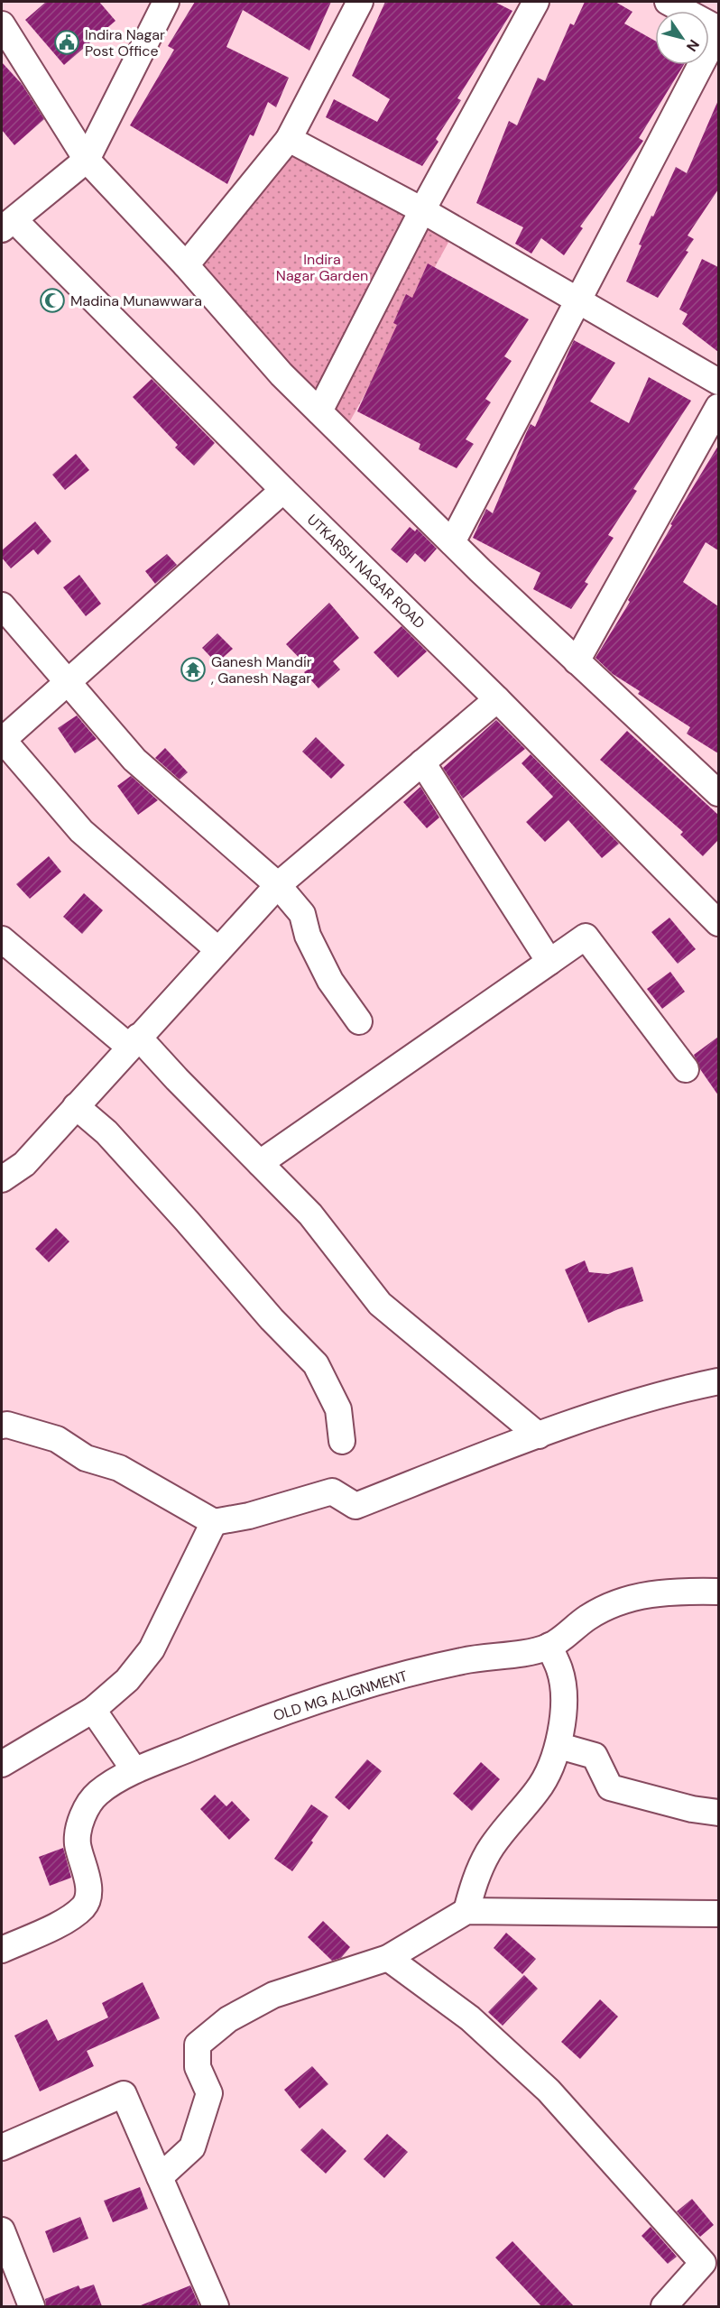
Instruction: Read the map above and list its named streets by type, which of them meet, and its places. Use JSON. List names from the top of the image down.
{
  "streets": {
    "street": ["UTKARSH NAGAR ROAD", "OLD MG ALIGNMENT"]
  },
  "parks": ["Indira Nagar Garden"],
  "places": {
    "public building": ["Indira Nagar Post Office"],
    "mosque": ["Madina Munawwara"],
    "temple": ["Ganesh Mandir , Ganesh Nagar"]
  },
  "north": "bottom right"
}
